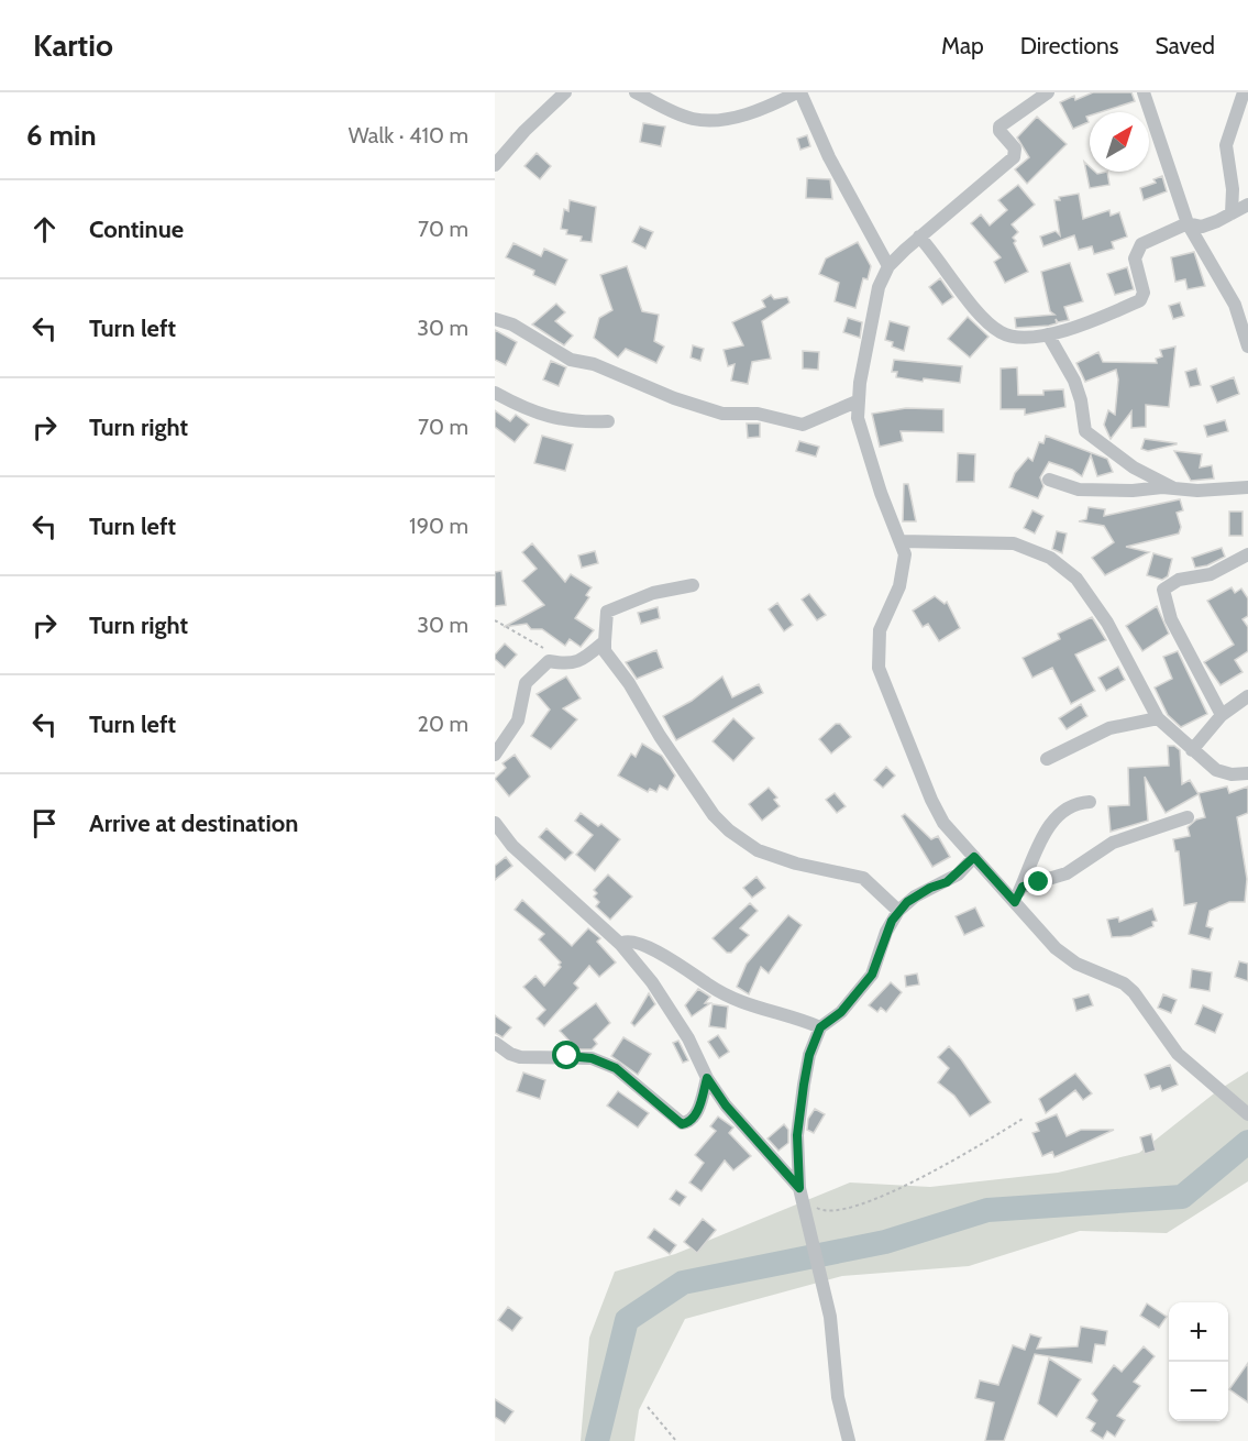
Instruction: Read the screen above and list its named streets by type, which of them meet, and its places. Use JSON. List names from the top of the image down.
{
  "north": "top right",
  "page": {
    "header": "Kartio",
    "nav": ["Map", "Directions", "Saved"],
    "heading": ["6 min", "Walk · 410 m"],
    "list": [
      ["Continue", "70 m"],
      ["Turn left", "30 m"],
      ["Turn right", "70 m"],
      ["Turn left", "190 m"],
      ["Turn right", "30 m"],
      ["Turn left", "20 m"],
      "Arrive at destination"
    ],
    "map_buttons": ["+", "−"]
  }
}
